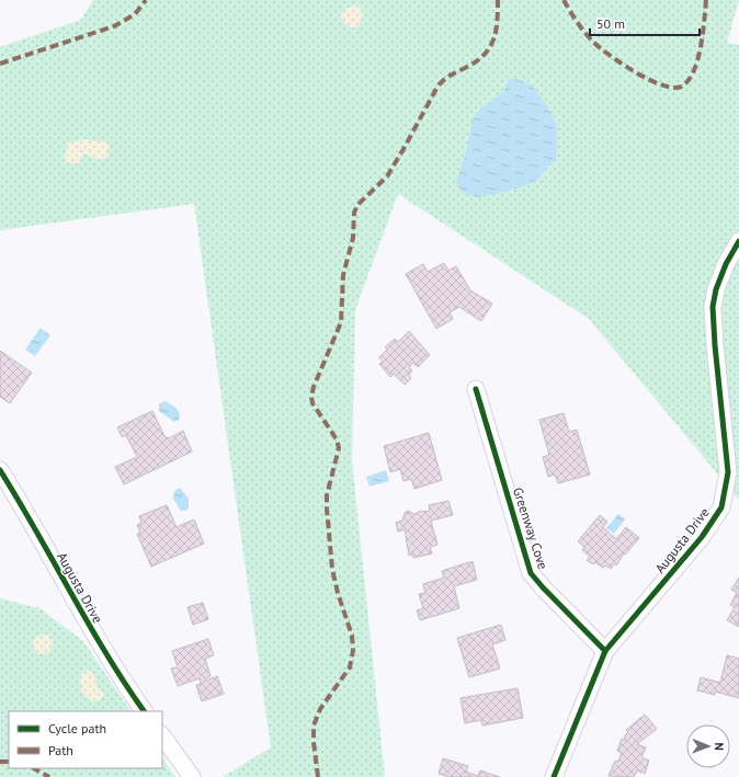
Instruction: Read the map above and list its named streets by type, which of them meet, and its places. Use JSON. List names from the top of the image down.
{
  "streets": {
    "street": ["Greenway Cove", "Augusta Drive"]
  },
  "crossings": [
    ["Greenway Cove", "Augusta Drive"]
  ],
  "legend": ["Cycle path", "Path"],
  "scale_bar": "50 m",
  "north": "right"
}
